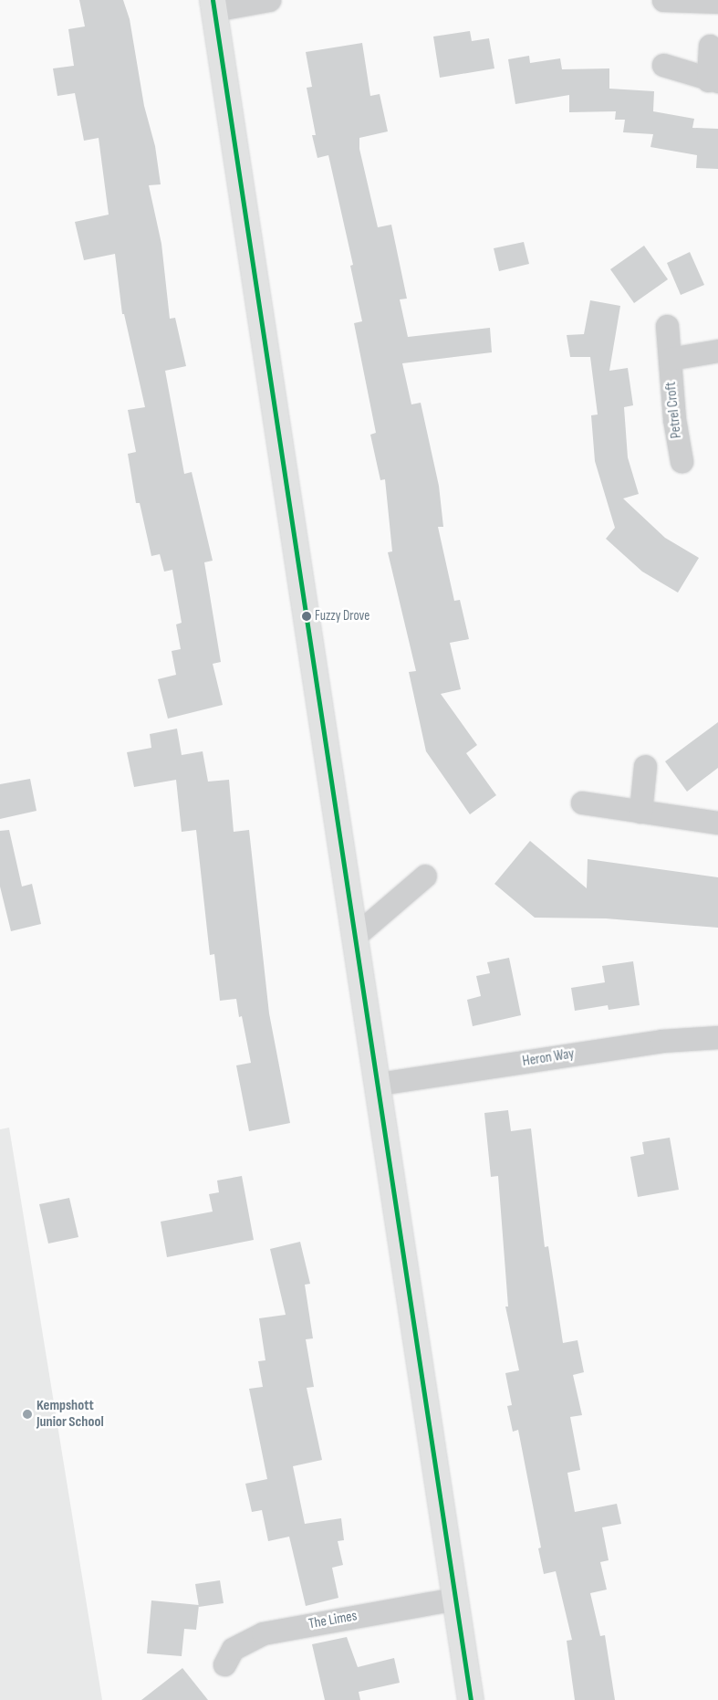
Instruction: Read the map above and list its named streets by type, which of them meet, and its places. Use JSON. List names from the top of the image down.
{
  "streets": {
    "street": ["Petrel Croft", "Heron Way", "The Limes"]
  },
  "places": ["Fuzzy Drove", "Kempshott Junior School"]
}
